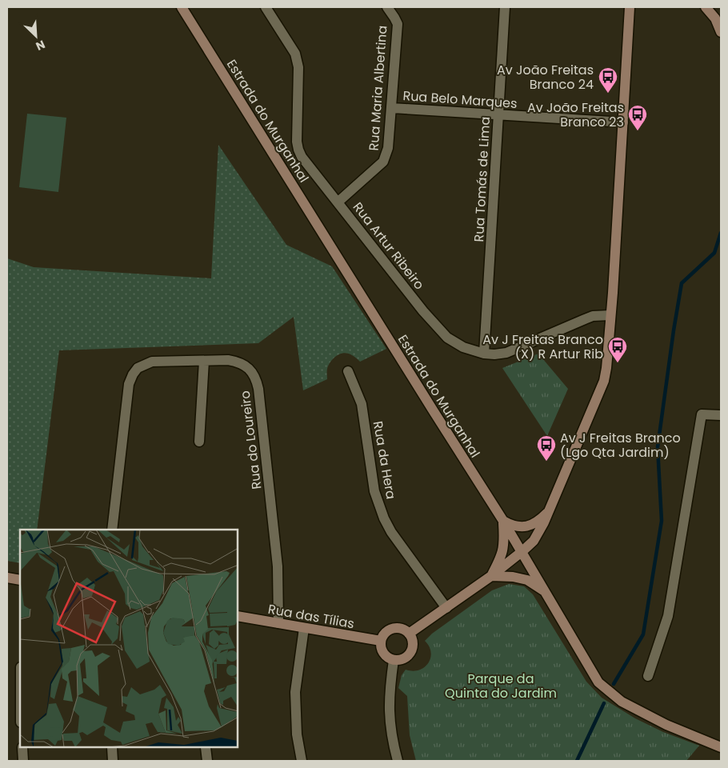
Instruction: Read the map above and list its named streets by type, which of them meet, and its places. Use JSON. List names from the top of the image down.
{
  "streets": {
    "street": [
      "Rua Maria Albertina",
      "Rua Belo Marques",
      "Estrada do Murganhal",
      "Rua Tomás de Lima",
      "Rua Artur Ribeiro",
      "Rua do Loureiro",
      "Rua da Hera",
      "Rua das Tílias"
    ]
  },
  "crossings": [
    ["Rua Maria Albertina", "Rua Belo Marques"],
    ["Rua Maria Albertina", "Rua Artur Ribeiro"],
    ["Rua Belo Marques", "Rua Tomás de Lima"],
    ["Rua Tomás de Lima", "Rua Artur Ribeiro"],
    ["Rua do Loureiro", "Rua das Tílias"]
  ],
  "parks": ["Parque da Quinta do Jardim"],
  "places": {
    "bus stop": [
      "Av João Freitas Branco 24",
      "Av João Freitas Branco 23",
      "Av J Freitas Branco (X) R Artur Rib",
      "Av J Freitas Branco (Lgo Qta Jardim)"
    ]
  },
  "north": "bottom right"
}
